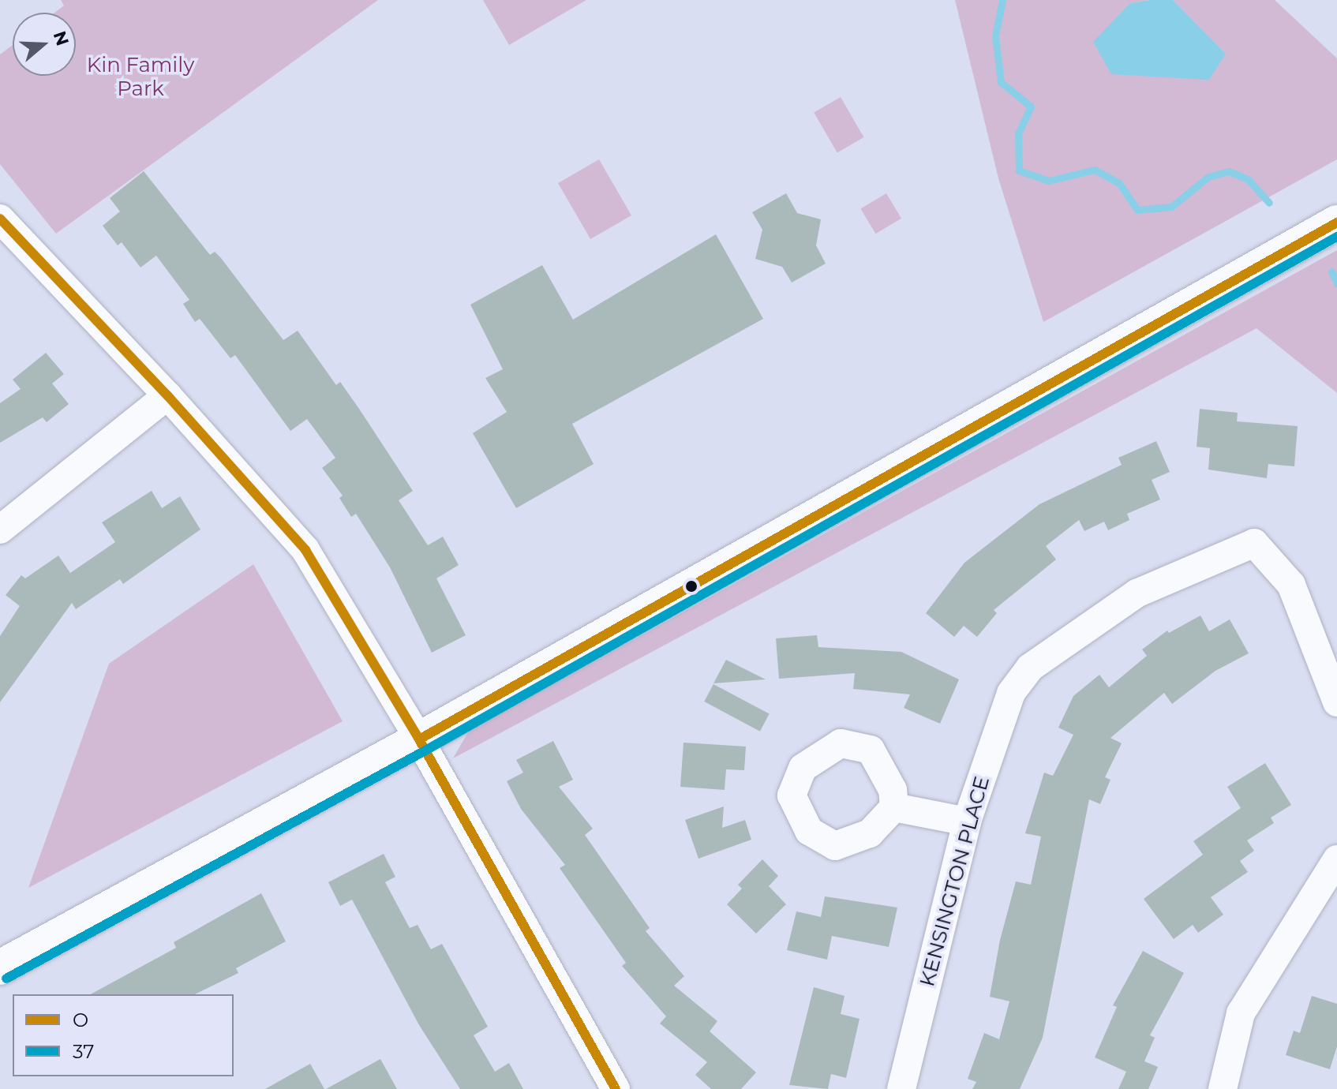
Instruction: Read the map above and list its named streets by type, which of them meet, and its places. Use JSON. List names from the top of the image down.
{
  "streets": {
    "street": ["KENSINGTON PLACE"]
  },
  "parks": ["Kin Family Park"],
  "lines": ["transit line O", "transit line 37"],
  "legend": ["O", "37"],
  "north": "right"
}
